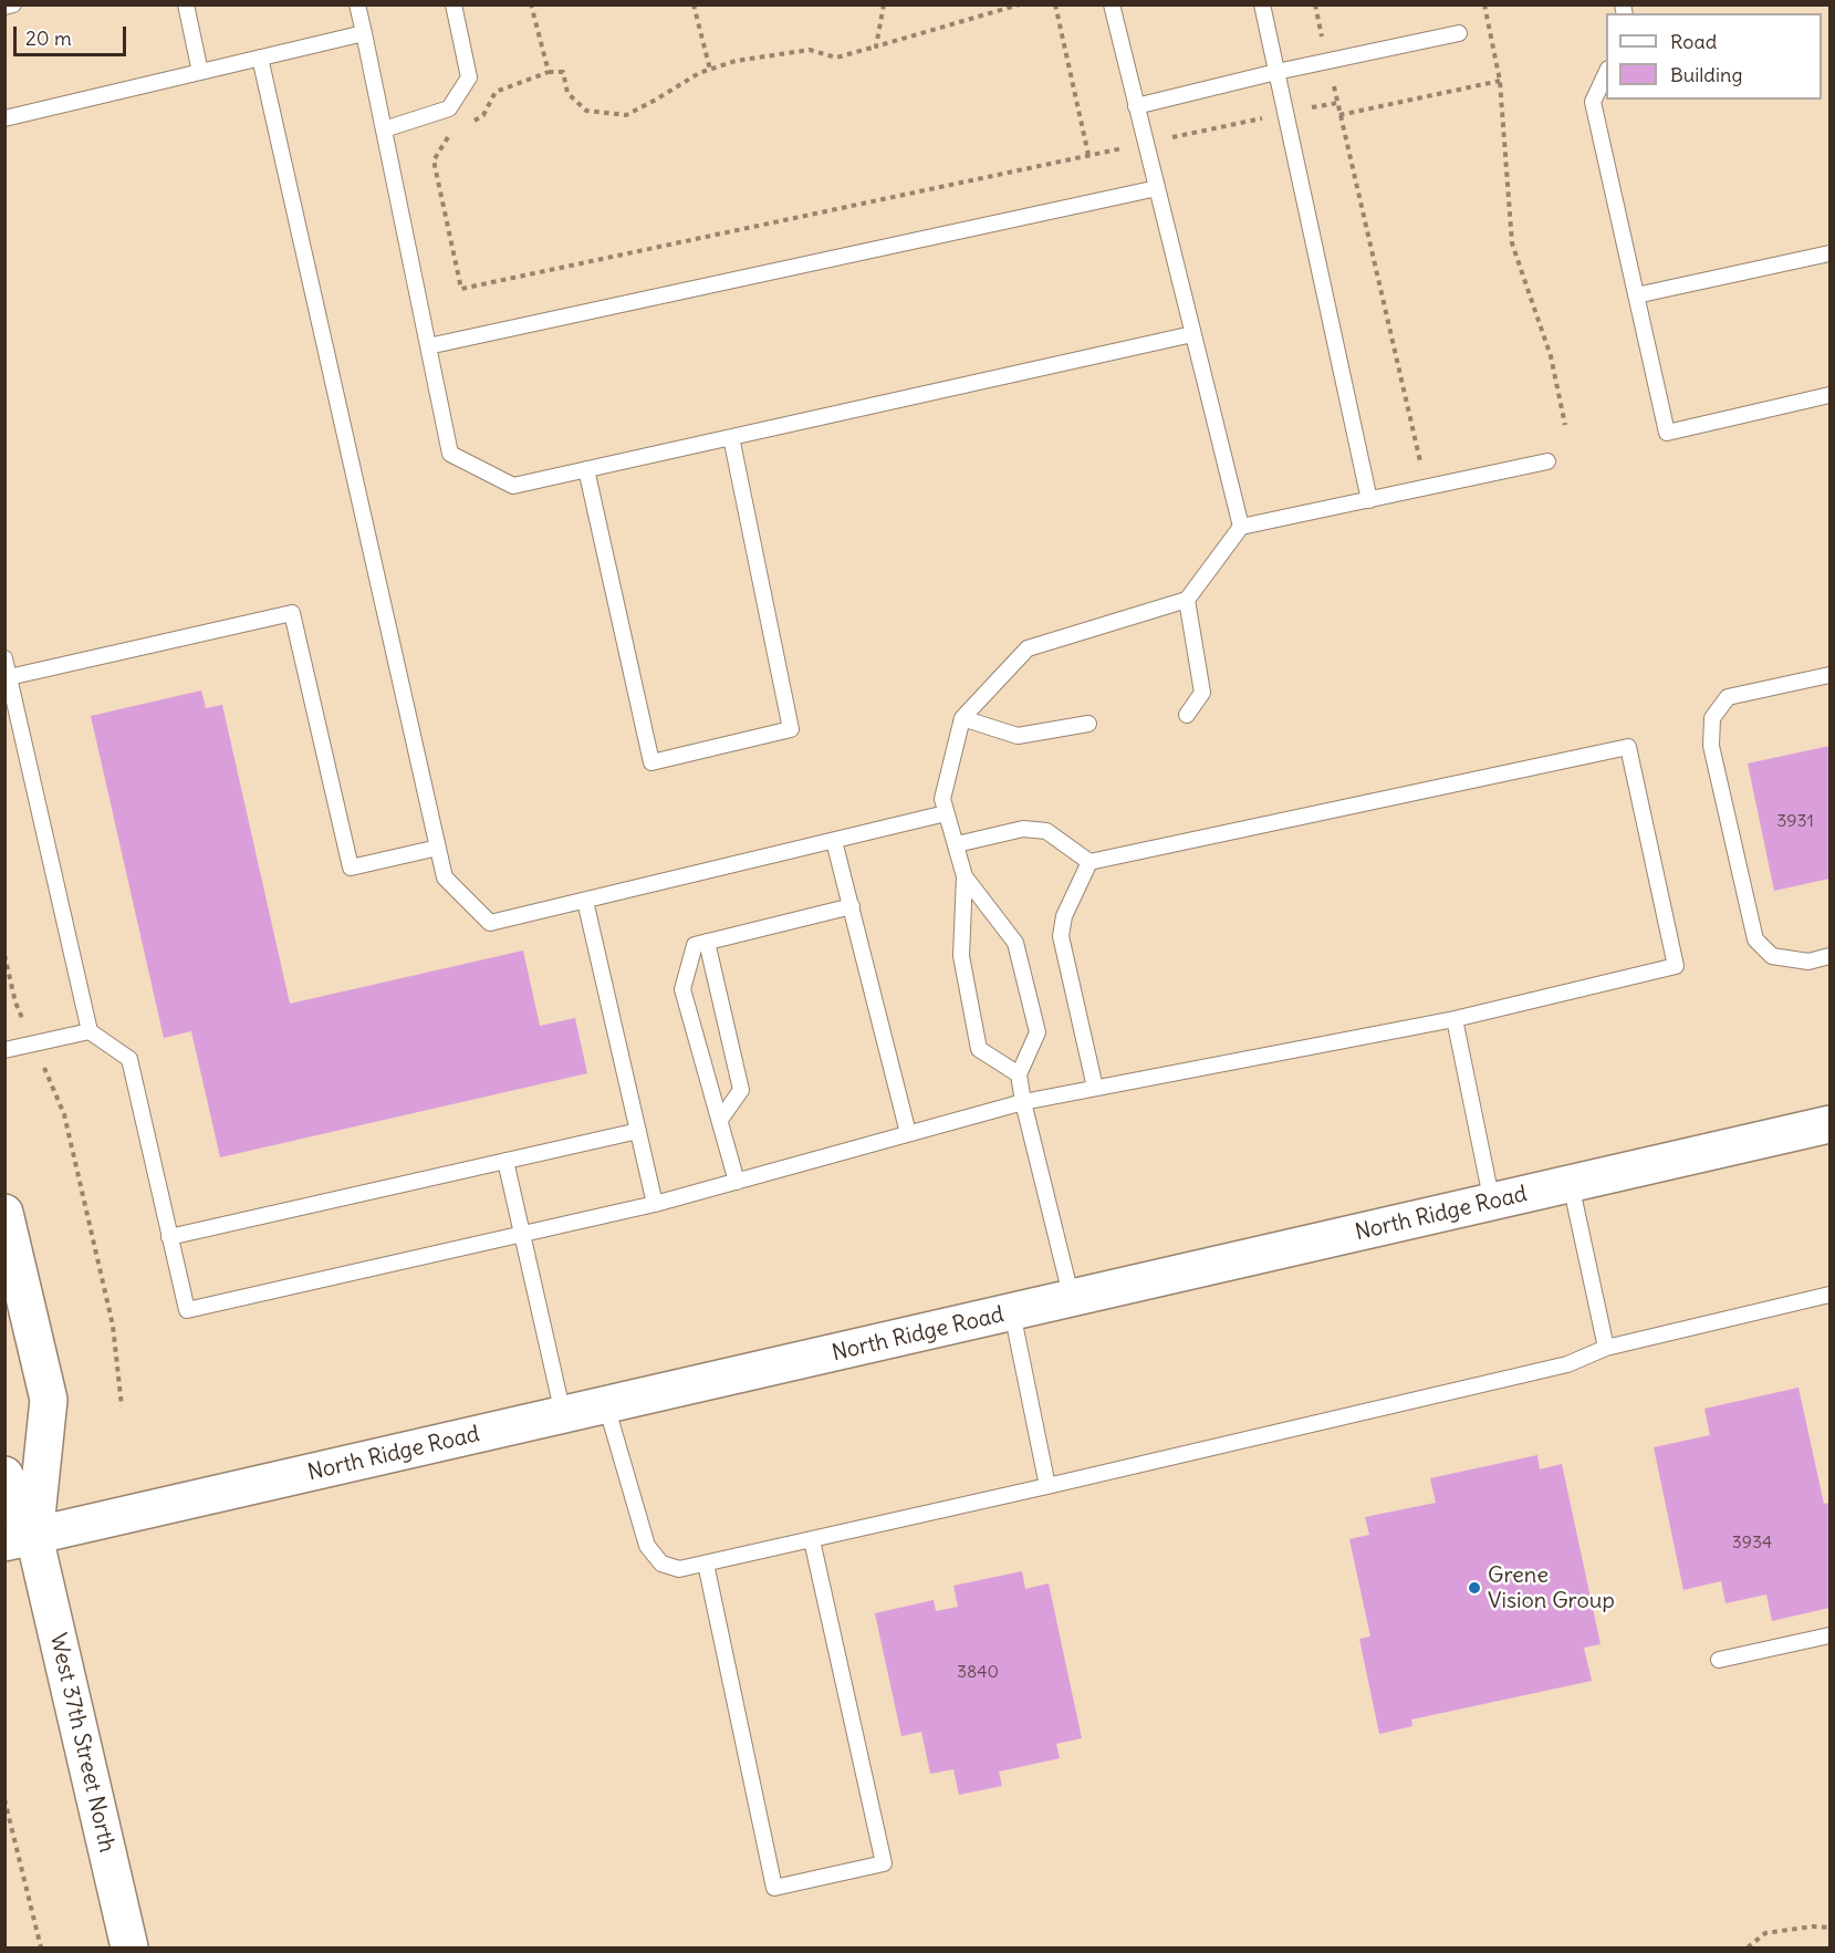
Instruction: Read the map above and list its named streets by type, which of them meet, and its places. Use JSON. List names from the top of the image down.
{
  "streets": {
    "main road": ["North Ridge Road", "West 37th Street North"]
  },
  "crossings": [
    ["North Ridge Road", "West 37th Street North"]
  ],
  "places": ["Grene Vision Group"],
  "house_numbers": ["3931", "3934", "3840"],
  "legend": ["Road", "Building"],
  "scale_bar": "20 m"
}
